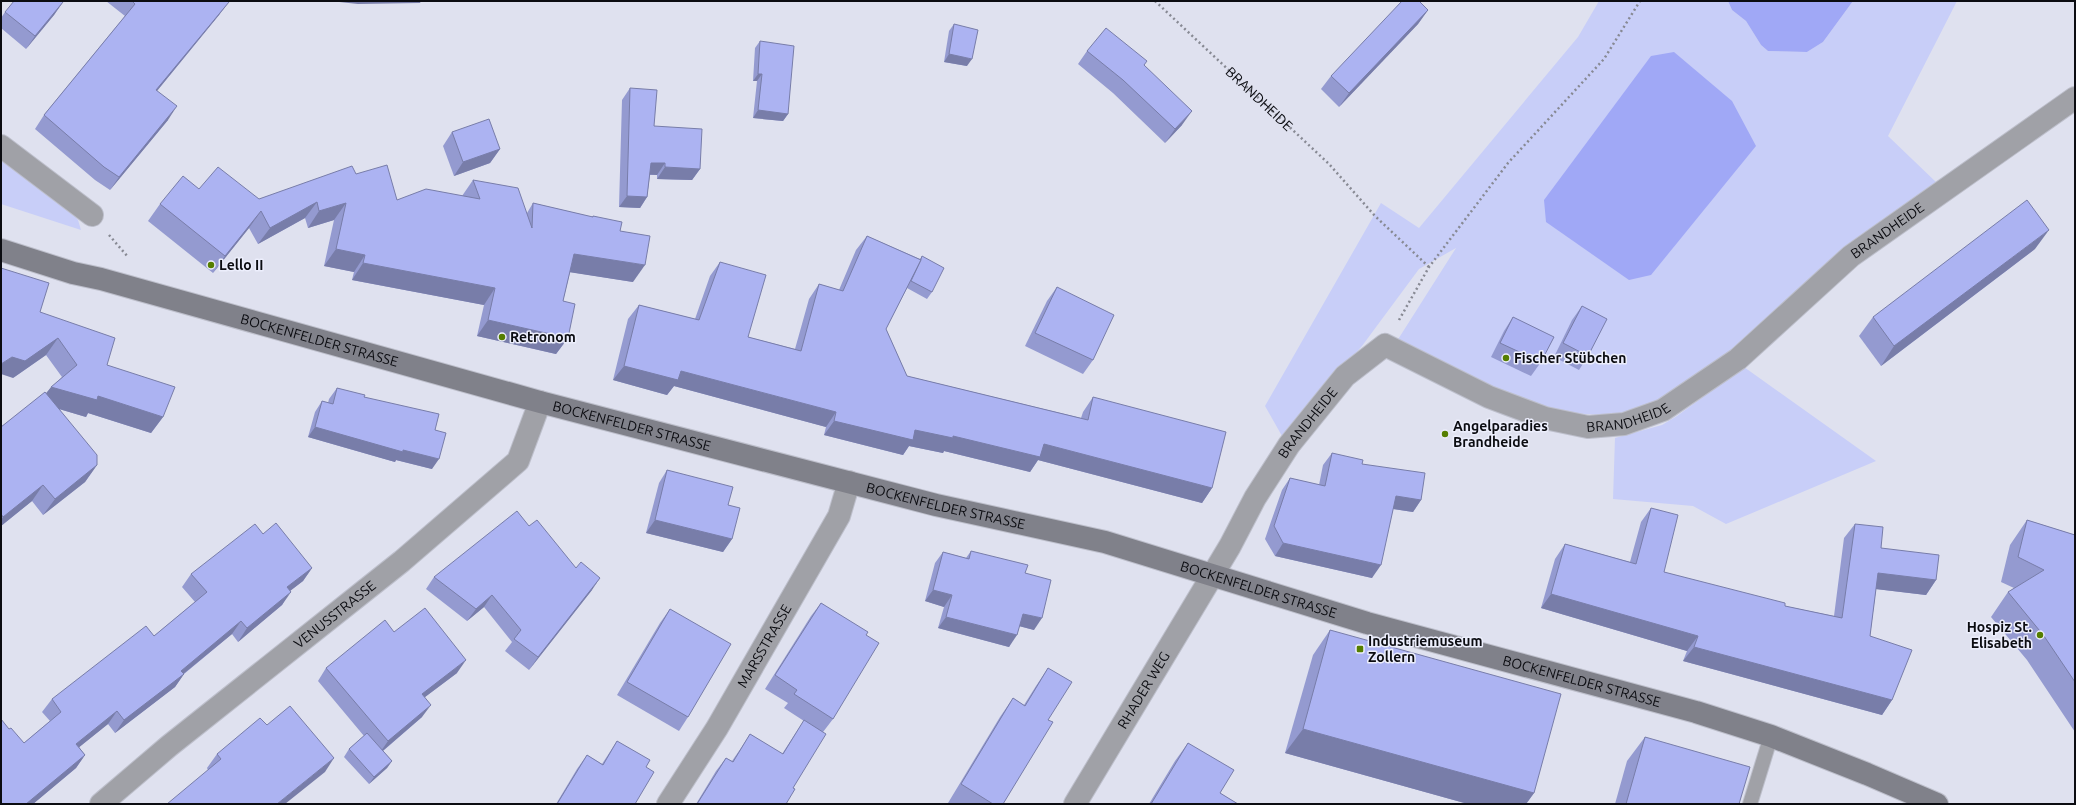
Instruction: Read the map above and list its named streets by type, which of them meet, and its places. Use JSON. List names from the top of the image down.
{
  "streets": {
    "main road": ["BOCKENFELDER STRASSE"],
    "street": [
      "BRANDHEIDE",
      "VENUSSTRASSE",
      "MARSSTRASSE",
      "RHADER WEG"
    ]
  },
  "crossings": [
    ["BRANDHEIDE", "BOCKENFELDER STRASSE"],
    ["BRANDHEIDE", "RHADER WEG"],
    ["BOCKENFELDER STRASSE", "VENUSSTRASSE"],
    ["BOCKENFELDER STRASSE", "MARSSTRASSE"],
    ["BOCKENFELDER STRASSE", "RHADER WEG"]
  ],
  "places": {
    "other": [
      "Lello II",
      "Retronom",
      "Fischer Stübchen",
      "Angelparadies Brandheide",
      "Hospiz St. Elisabeth"
    ],
    "transit": ["Industriemuseum Zollern"]
  }
}
